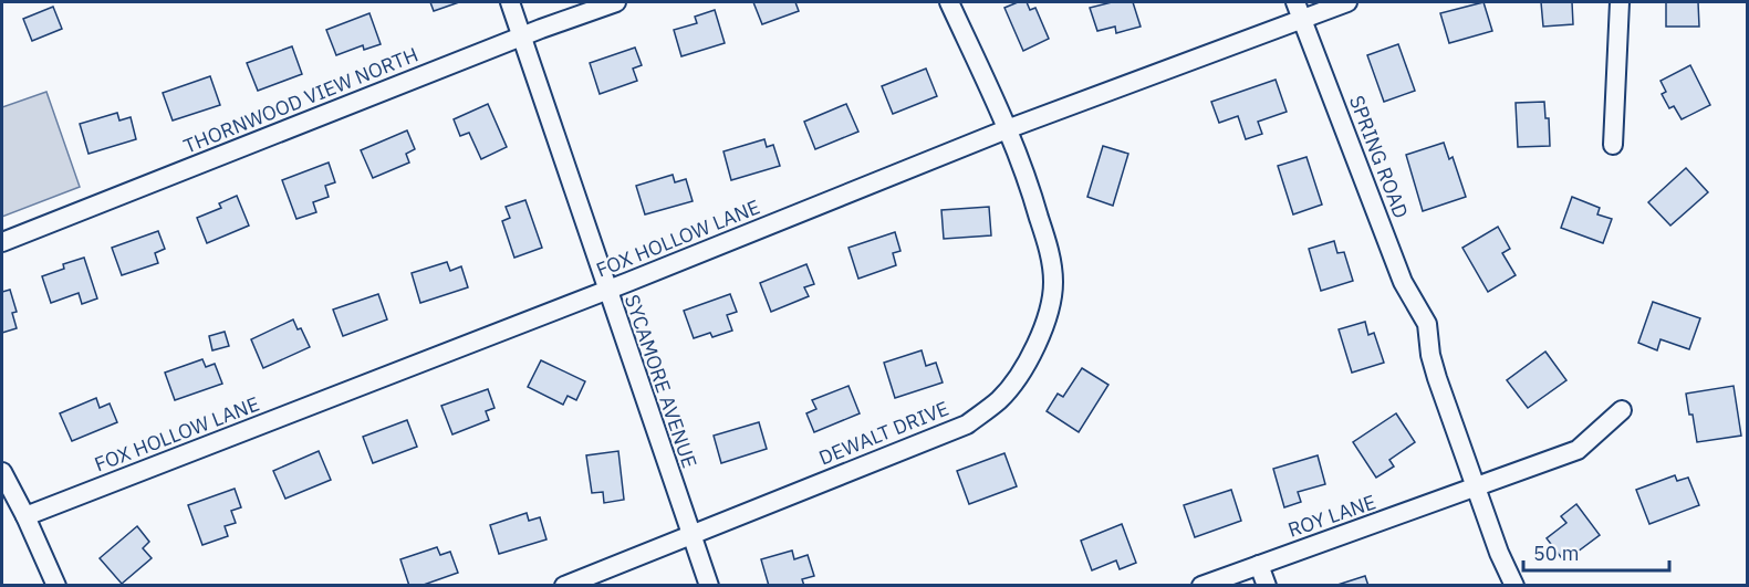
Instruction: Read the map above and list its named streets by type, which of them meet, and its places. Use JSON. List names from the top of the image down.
{
  "streets": {
    "street": [
      "THORNWOOD VIEW NORTH",
      "SPRING ROAD",
      "FOX HOLLOW LANE",
      "SYCAMORE AVENUE",
      "DEWALT DRIVE",
      "ROY LANE"
    ]
  },
  "crossings": [
    ["THORNWOOD VIEW NORTH", "SYCAMORE AVENUE"],
    ["SPRING ROAD", "FOX HOLLOW LANE"],
    ["SPRING ROAD", "ROY LANE"],
    ["FOX HOLLOW LANE", "SYCAMORE AVENUE"],
    ["FOX HOLLOW LANE", "DEWALT DRIVE"],
    ["SYCAMORE AVENUE", "DEWALT DRIVE"]
  ],
  "scale_bar": "50 m"
}
